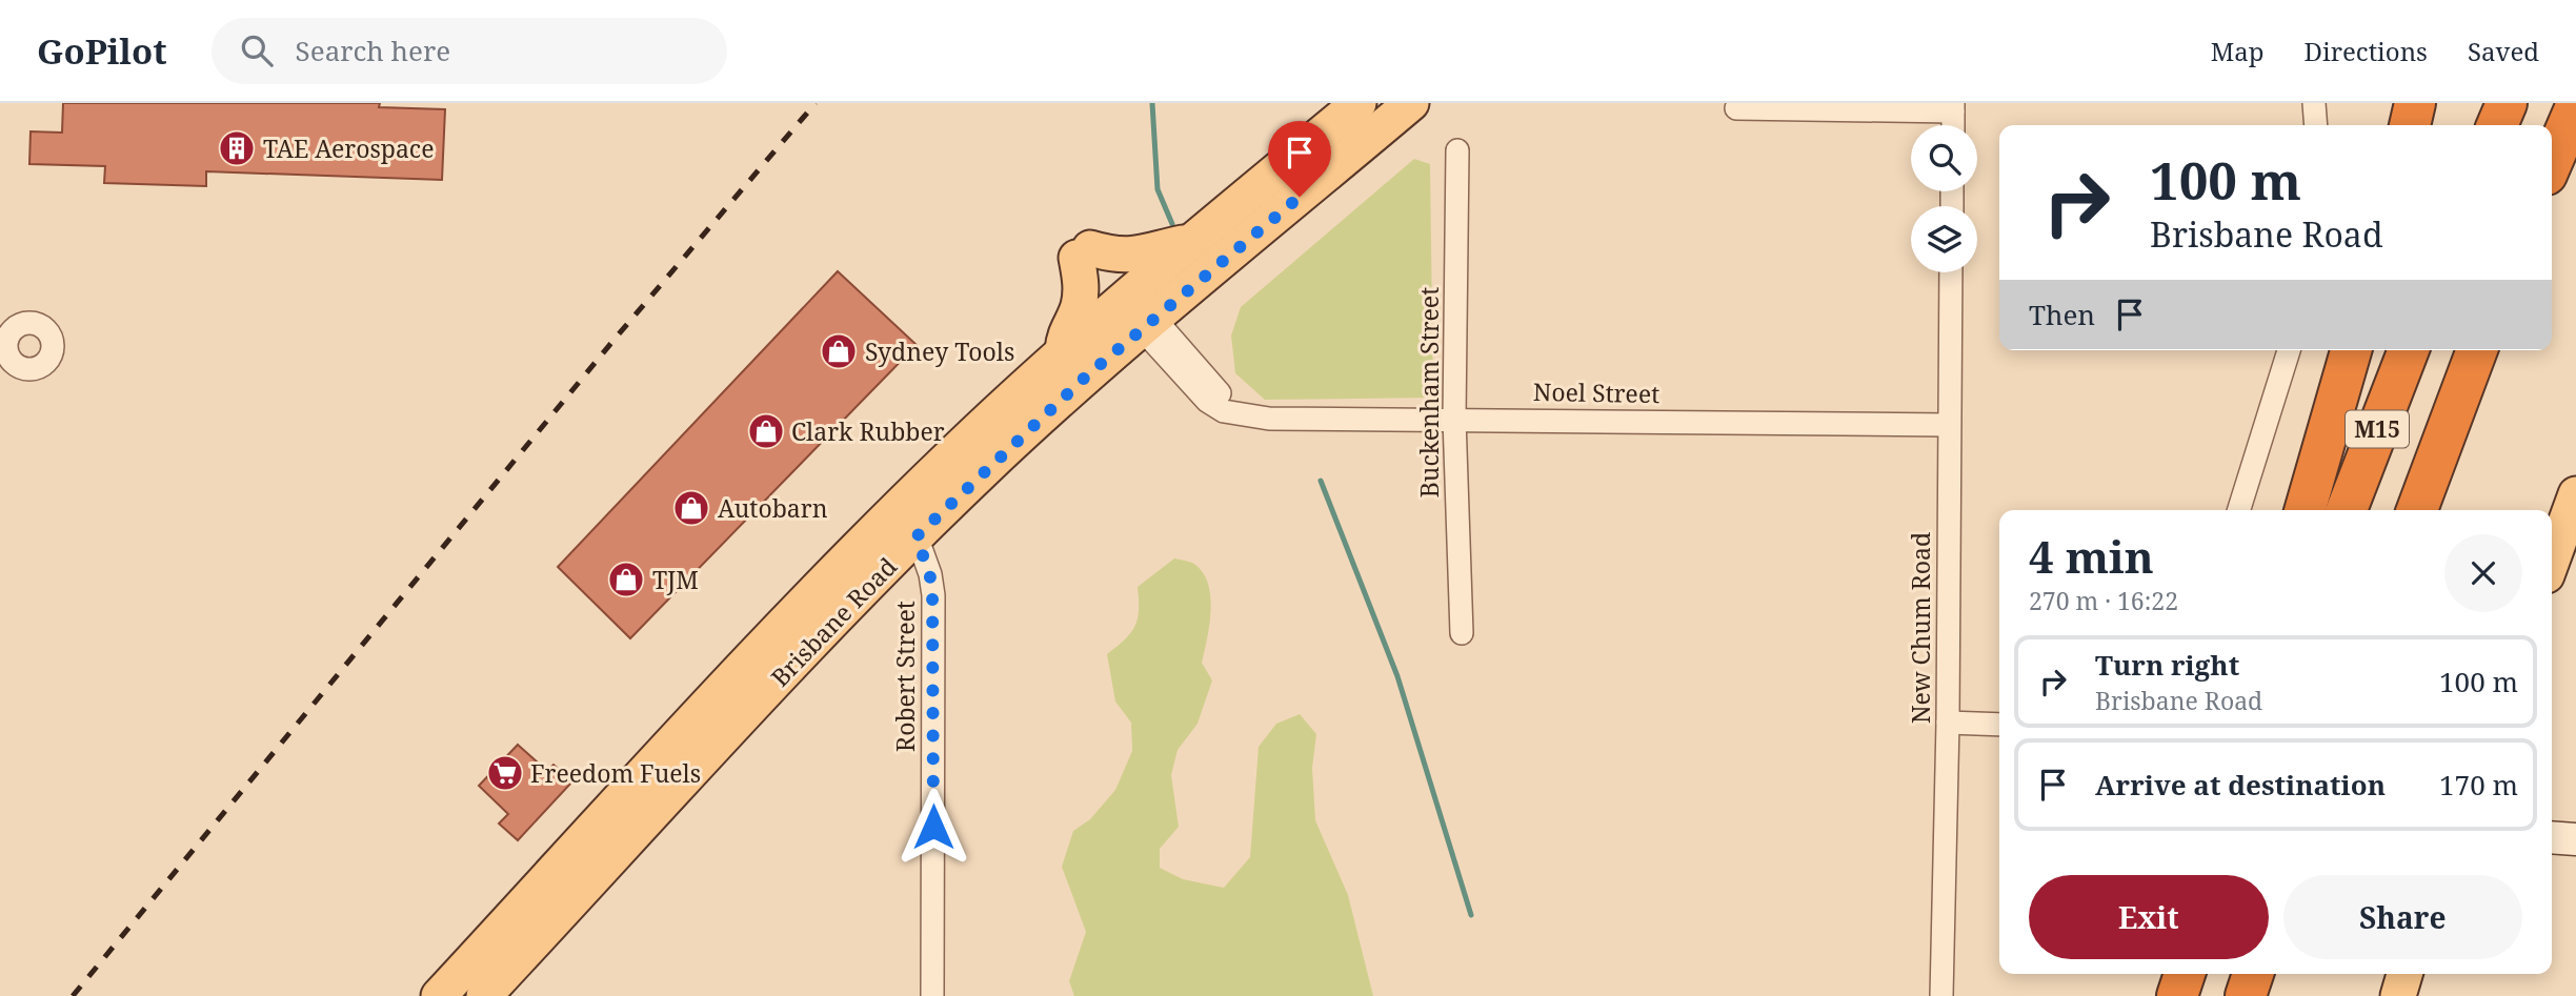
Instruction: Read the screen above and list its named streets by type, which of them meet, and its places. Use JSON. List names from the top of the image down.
{
  "streets": {
    "highway": ["M15"],
    "main road": ["Brisbane Road"],
    "street": [
      "Buckenham Street",
      "Noel Street",
      "New Chum Road",
      "Robert Street"
    ]
  },
  "crossings": [
    ["Buckenham Street", "Noel Street"],
    ["Noel Street", "Brisbane Road"],
    ["Noel Street", "New Chum Road"],
    ["Brisbane Road", "Robert Street"]
  ],
  "places": {
    "building": ["TAE Aerospace"],
    "shop": [
      "Sydney Tools",
      "Clark Rubber",
      "Autobarn",
      "TJM"
    ],
    "supermarket": ["Freedom Fuels"]
  },
  "page": {
    "header": "GoPilot",
    "search": "Search here",
    "nav": ["Map", "Directions", "Saved"],
    "turn": ["100 m", "Brisbane Road"],
    "then": "Then",
    "heading": ["4 min", "270 m · 16:22"],
    "list": [
      {
        "name": "Turn right",
        "note": "Brisbane Road",
        "value": "100 m"
      },
      {
        "name": "Arrive at destination",
        "value": "170 m"
      }
    ],
    "buttons": ["Exit", "Share"]
  }
}
